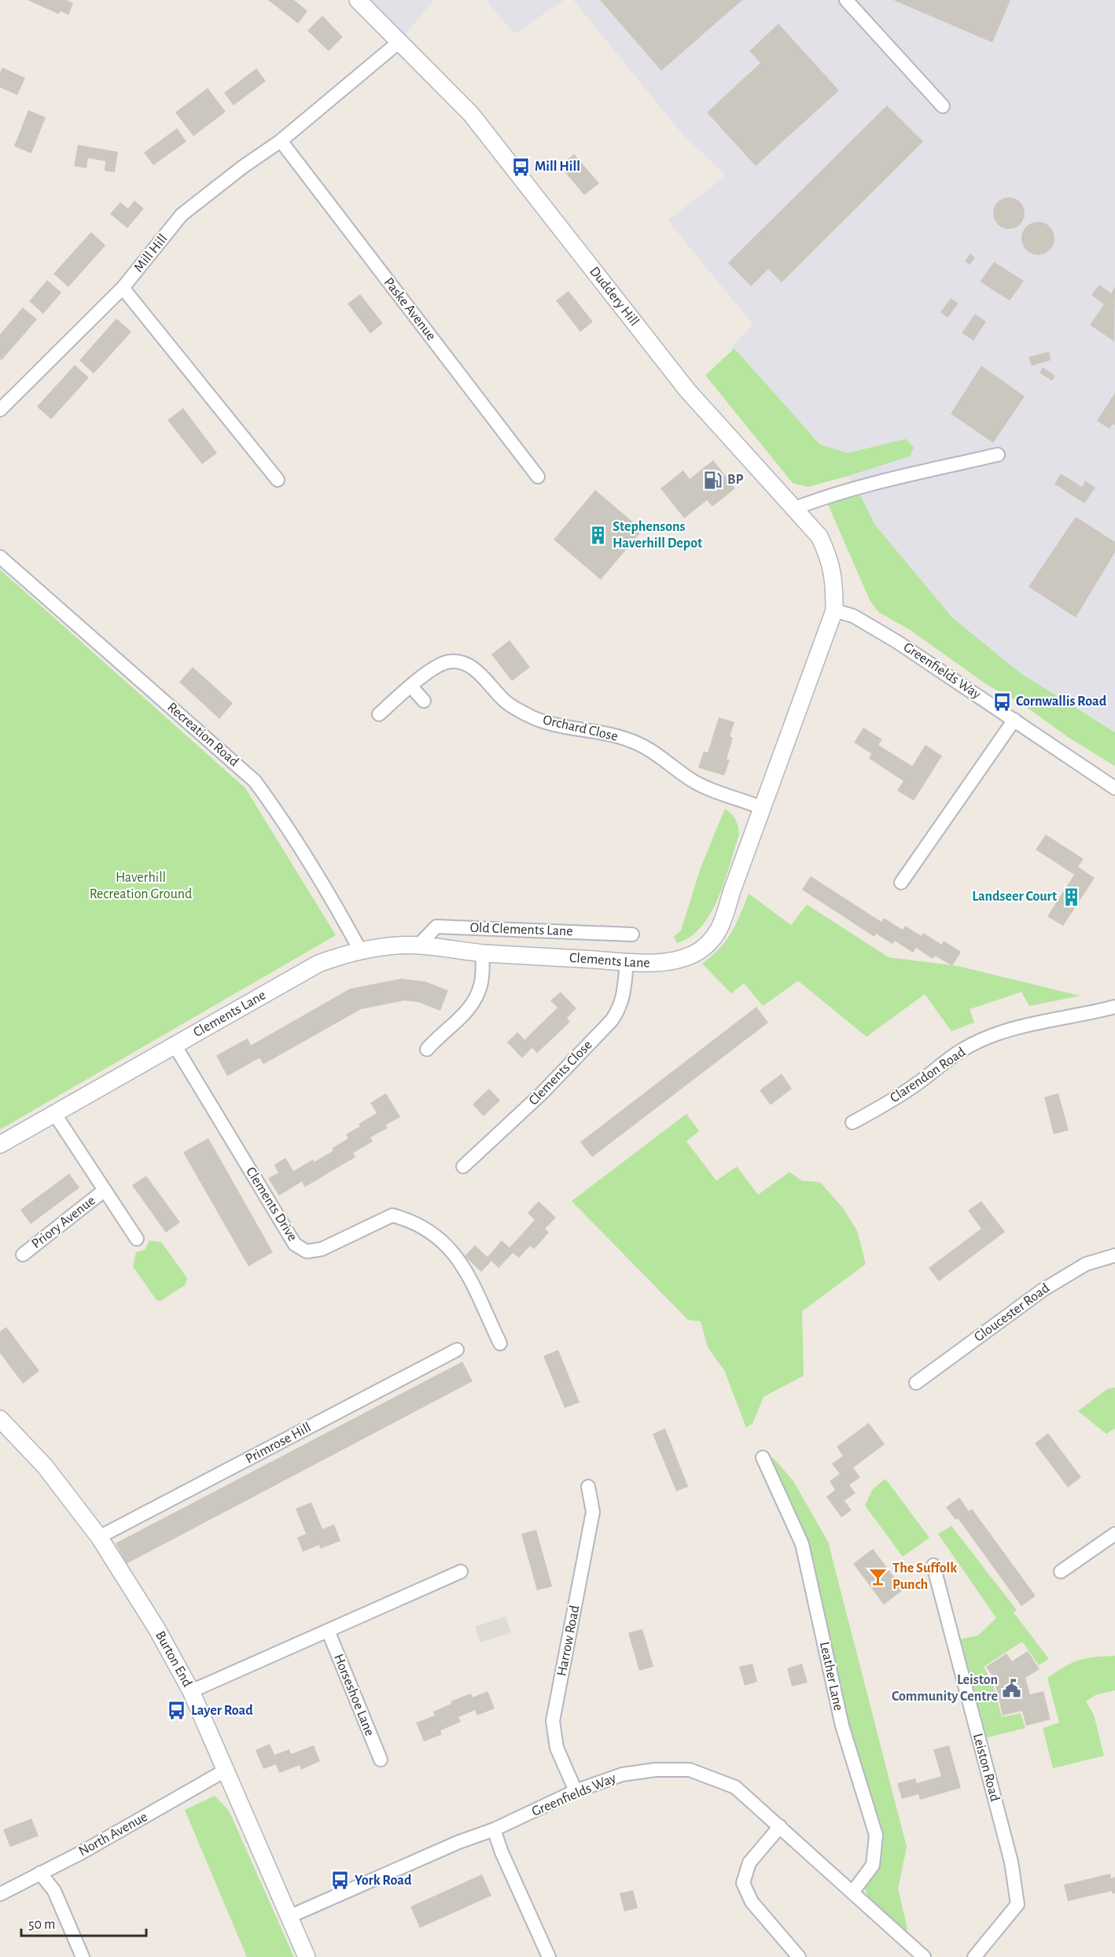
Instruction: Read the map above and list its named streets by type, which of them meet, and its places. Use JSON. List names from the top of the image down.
{
  "streets": {
    "street": [
      "Mill Hill",
      "Duddery Hill",
      "Paske Avenue",
      "Greenfields Way",
      "Orchard Close",
      "Recreation Road",
      "Old Clements Lane",
      "Clements Lane",
      "Clements Close",
      "Clarendon Road",
      "Clements Drive",
      "Priory Avenue",
      "Gloucester Road",
      "Primrose Hill",
      "Harrow Road",
      "Burton End",
      "Leather Lane",
      "Horseshoe Lane",
      "Leiston Road",
      "North Avenue"
    ]
  },
  "crossings": [
    ["Mill Hill", "Duddery Hill"],
    ["Mill Hill", "Paske Avenue"],
    ["Duddery Hill", "Greenfields Way"],
    ["Duddery Hill", "Clements Lane"],
    ["Greenfields Way", "Clements Lane"],
    ["Greenfields Way", "Harrow Road"],
    ["Greenfields Way", "Burton End"],
    ["Greenfields Way", "Leather Lane"],
    ["Orchard Close", "Clements Lane"],
    ["Recreation Road", "Clements Lane"],
    ["Old Clements Lane", "Clements Lane"],
    ["Clements Lane", "Clements Close"],
    ["Clements Lane", "Clements Drive"],
    ["Clements Lane", "Priory Avenue"],
    ["Primrose Hill", "Burton End"],
    ["Burton End", "North Avenue"]
  ],
  "parks": ["Haverhill Recreation Ground"],
  "places": {
    "bus stop": [
      "Mill Hill",
      "Cornwallis Road",
      "Layer Road",
      "York Road"
    ],
    "fuel station": ["BP"],
    "building": ["Stephensons Haverhill Depot", "Landseer Court"],
    "bar": ["The Suffolk Punch"],
    "public building": ["Leiston Community Centre"]
  },
  "scale_bar": "50 m"
}
